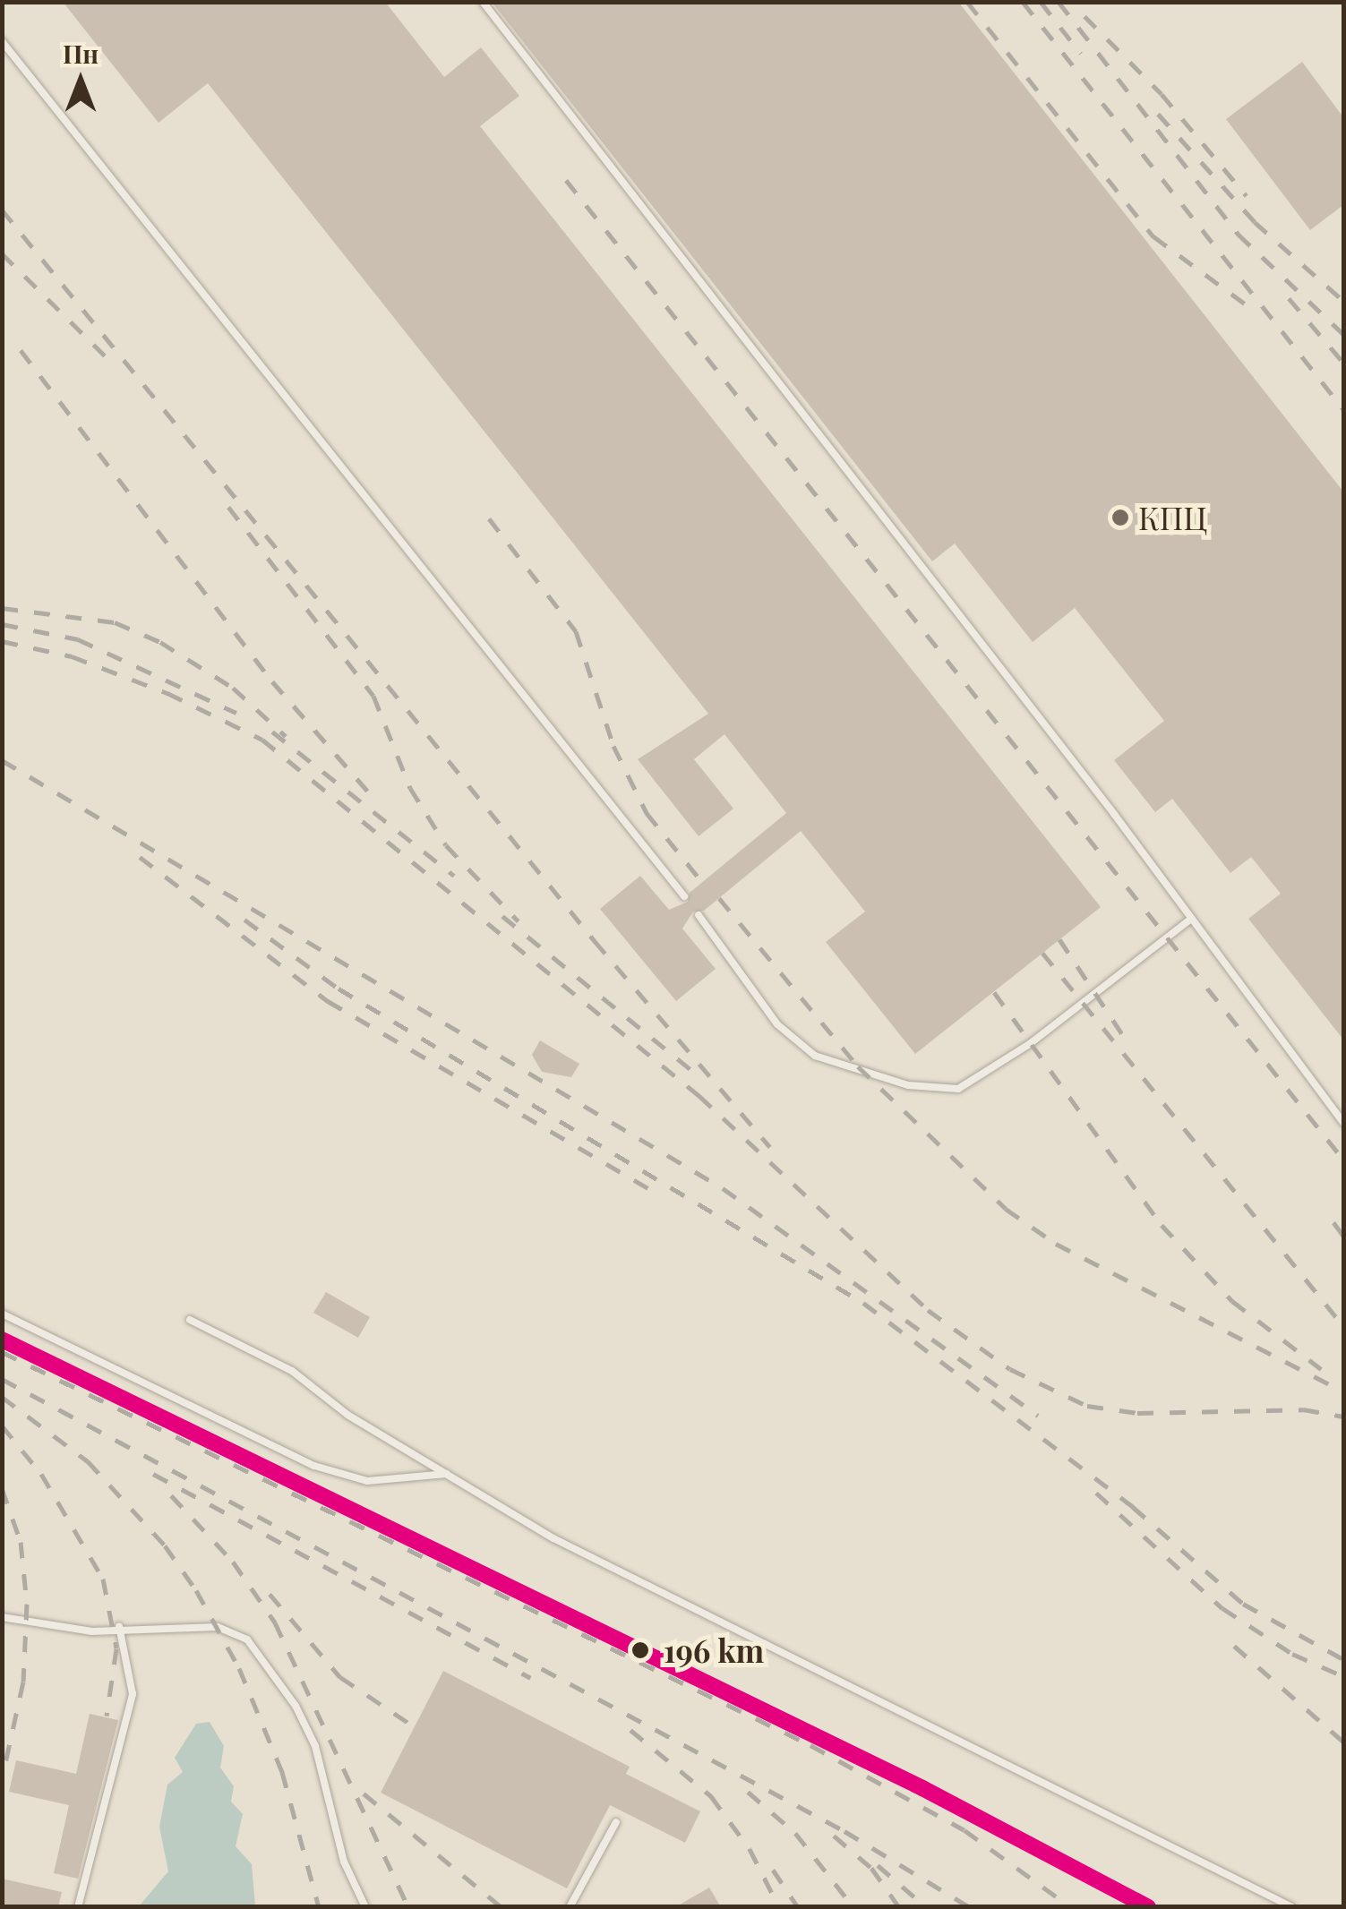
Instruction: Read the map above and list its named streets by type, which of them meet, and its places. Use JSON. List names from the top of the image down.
{
  "places": ["КПЦ", "196 km"],
  "north": "top"
}
